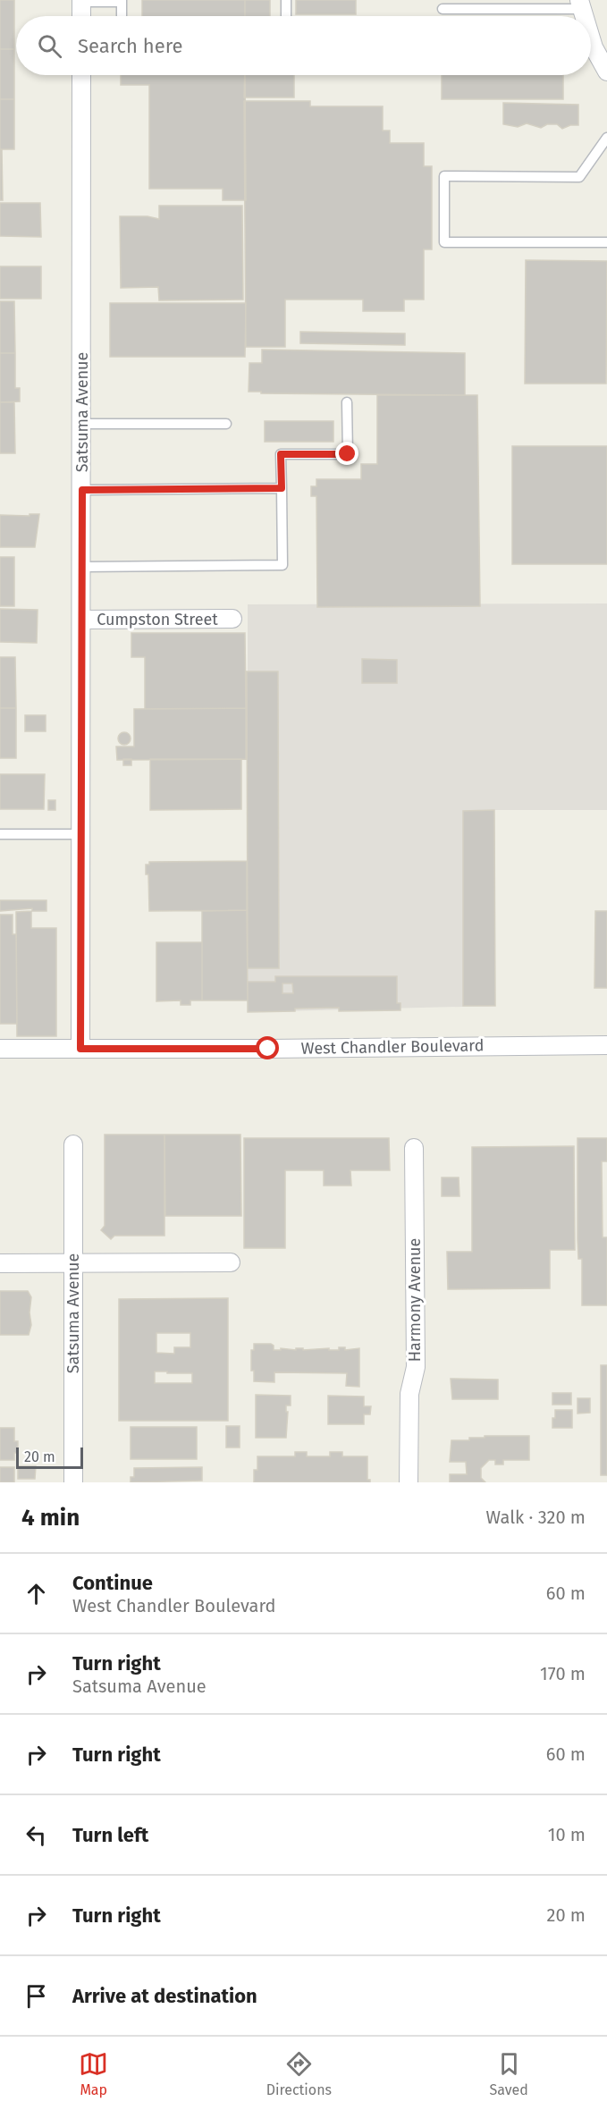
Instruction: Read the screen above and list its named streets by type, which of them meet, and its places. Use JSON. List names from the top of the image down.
{
  "streets": {
    "street": [
      "Satsuma Avenue",
      "Cumpston Street",
      "West Chandler Boulevard",
      "Harmony Avenue"
    ]
  },
  "crossings": [
    ["Satsuma Avenue", "Cumpston Street"],
    ["Satsuma Avenue", "West Chandler Boulevard"]
  ],
  "scale_bar": "20 m",
  "page": {
    "search": "Search here",
    "scale": "20 m",
    "heading": ["4 min", "Walk · 320 m"],
    "list": [
      ["Continue", "West Chandler Boulevard", "60 m"],
      ["Turn right", "Satsuma Avenue", "170 m"],
      ["Turn right", "60 m"],
      ["Turn left", "10 m"],
      ["Turn right", "20 m"],
      "Arrive at destination"
    ],
    "nav": ["Map", "Directions", "Saved"]
  }
}
